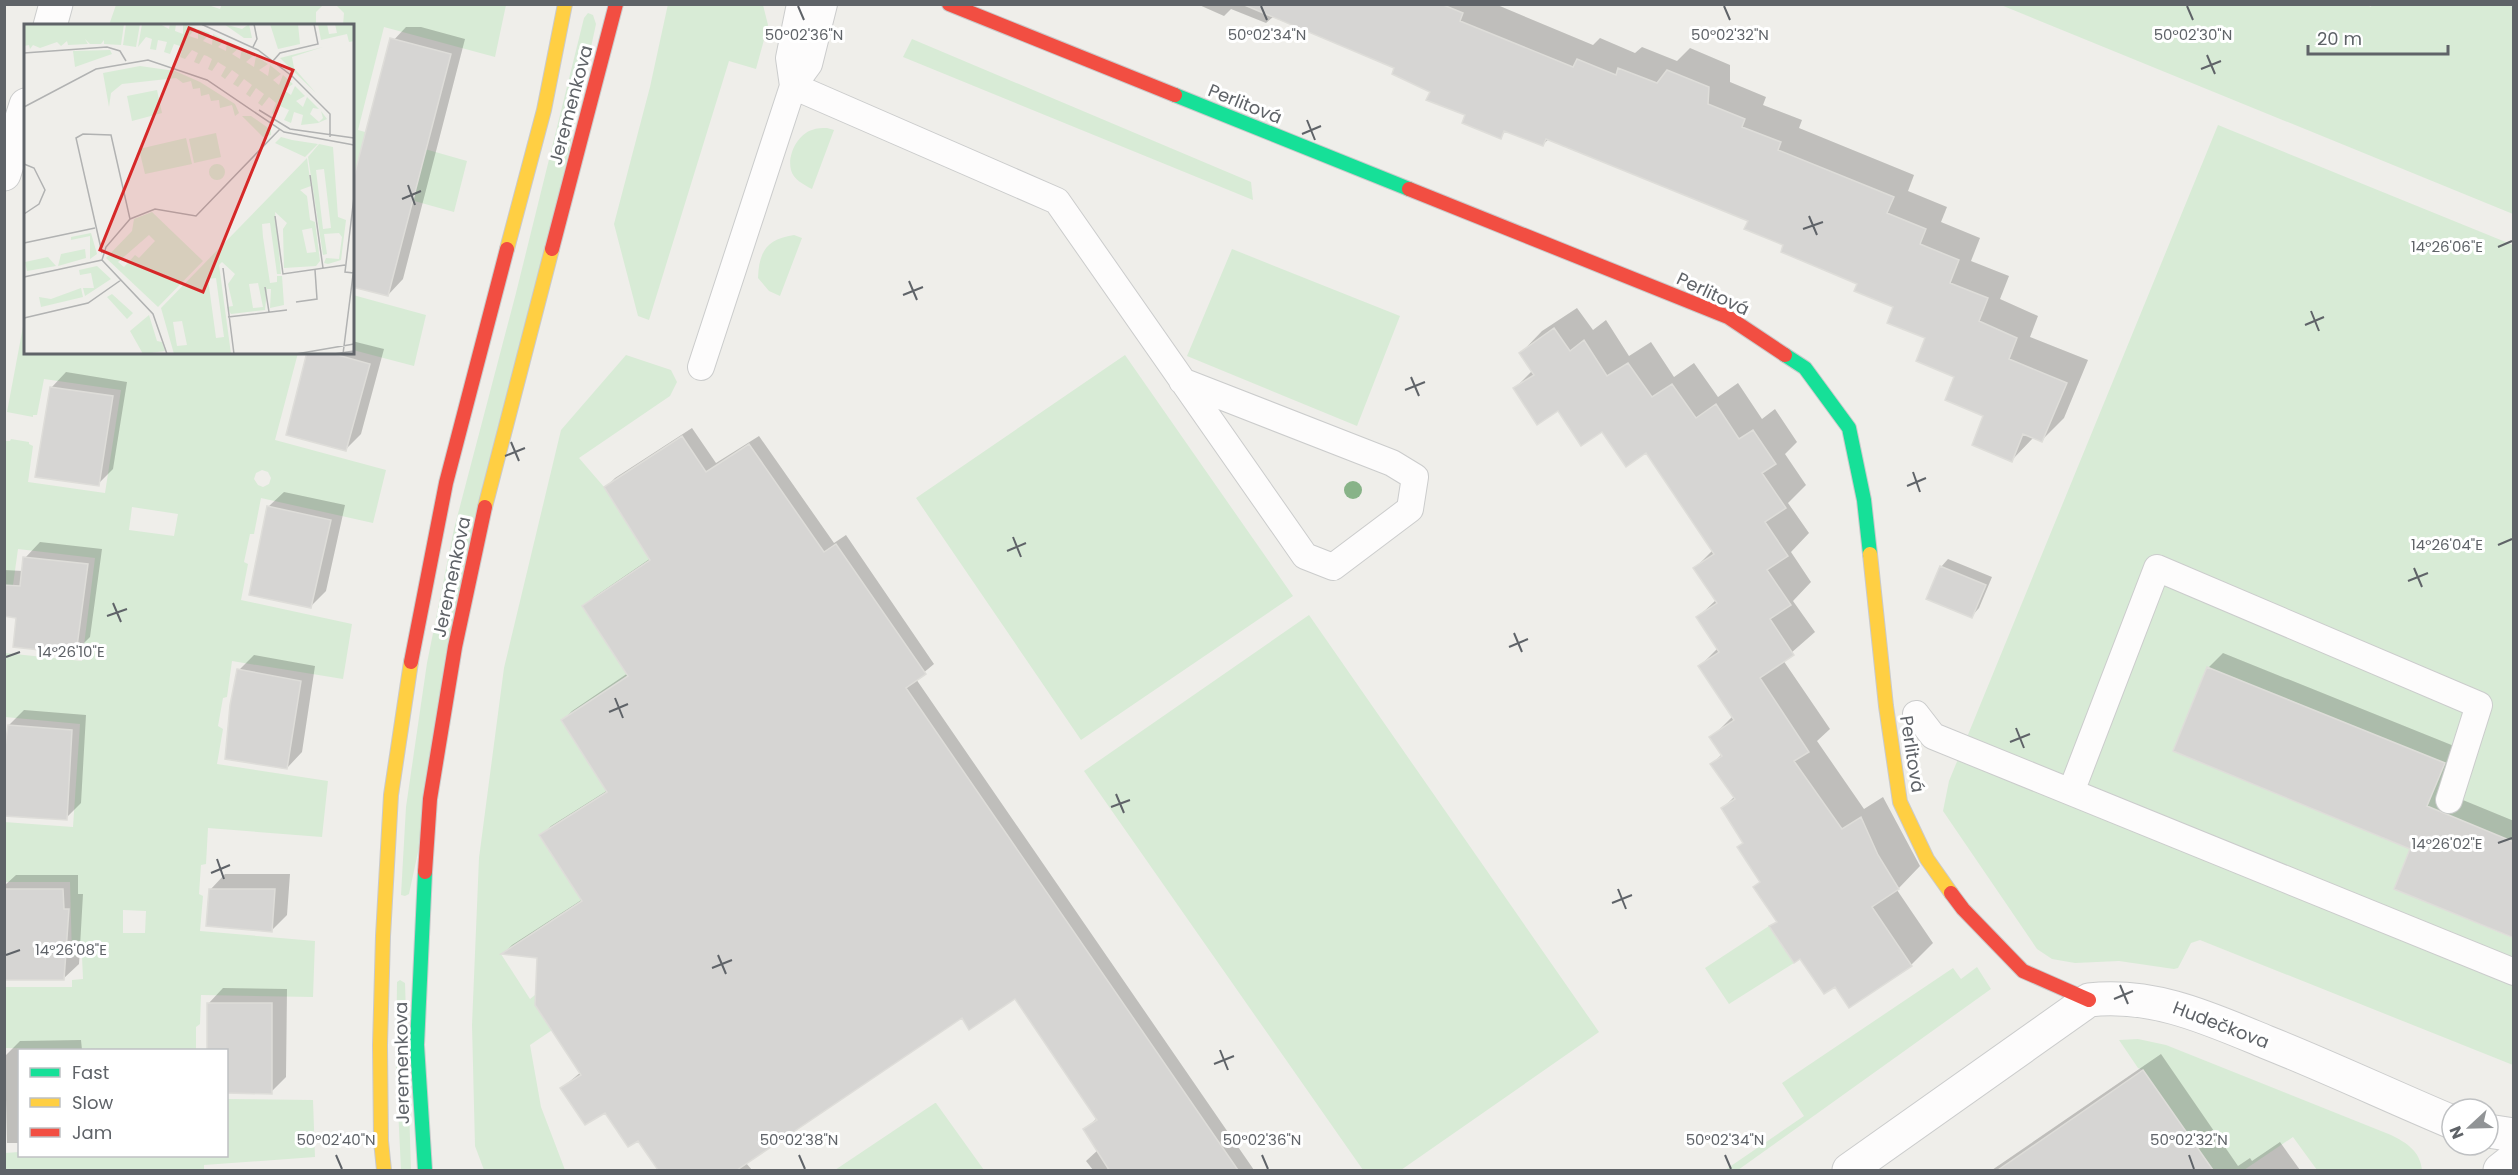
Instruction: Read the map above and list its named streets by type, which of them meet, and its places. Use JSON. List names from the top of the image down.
{
  "streets": {
    "street": ["Perlitová", "Jeremenkova", "Hudečkova"]
  },
  "crossings": [
    ["Perlitová", "Hudečkova"]
  ],
  "legend": ["Fast", "Slow", "Jam"],
  "scale_bar": "20 m",
  "north": "left",
  "coordinates": [
    "50°02'36\"N",
    "50°02'34\"N",
    "50°02'32\"N",
    "50°02'30\"N",
    "14°26'06\"E",
    "14°26'04\"E",
    "14°26'10\"E",
    "14°26'02\"E",
    "14°26'08\"E",
    "50°02'40\"N",
    "50°02'38\"N"
  ]
}
